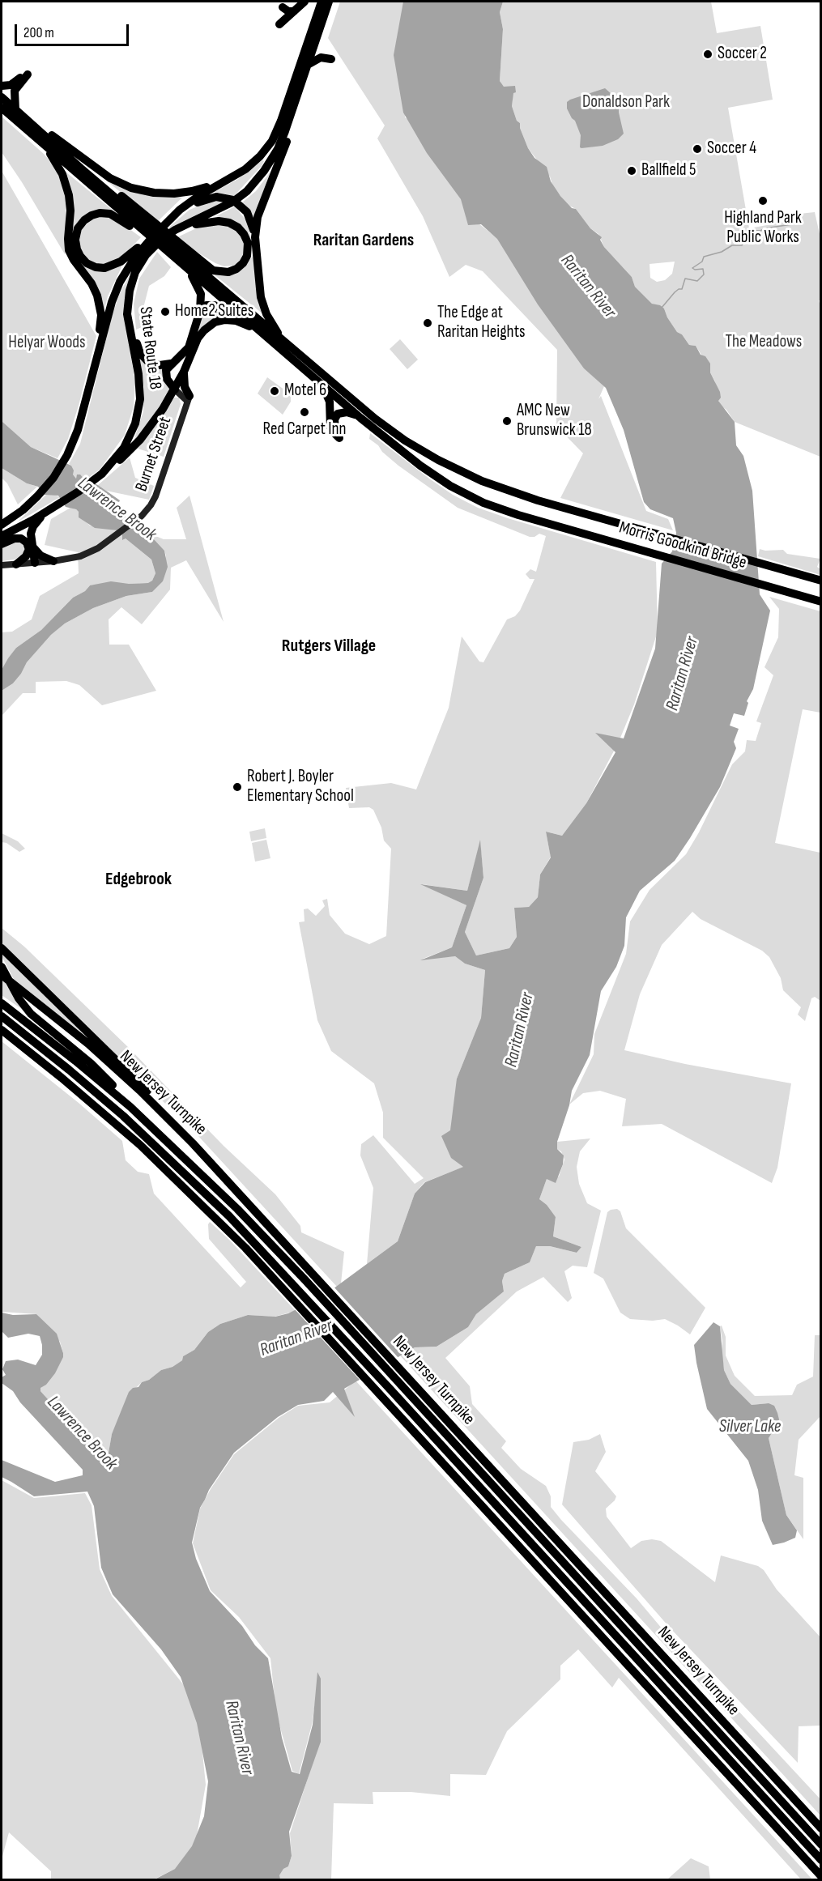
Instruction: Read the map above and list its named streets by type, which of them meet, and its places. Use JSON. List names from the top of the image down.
{
  "streets": {
    "highway": ["State Route 18", "Morris Goodkind Bridge", "New Jersey Turnpike"],
    "street": ["Burnet Street"]
  },
  "districts": ["Raritan Gardens", "Rutgers Village", "Edgebrook"],
  "water": ["Raritan River", "Lawrence Brook", "Silver Lake"],
  "parks": ["Donaldson Park", "The Meadows", "Helyar Woods"],
  "places": [
    "Soccer 2",
    "Soccer 4",
    "Ballfield 5",
    "Highland Park Public Works",
    "Home2 Suites",
    "The Edge at Raritan Heights",
    "Motel 6",
    "Red Carpet Inn",
    "AMC New Brunswick 18",
    "Robert J. Boyler Elementary School"
  ],
  "scale_bar": "200 m"
}
